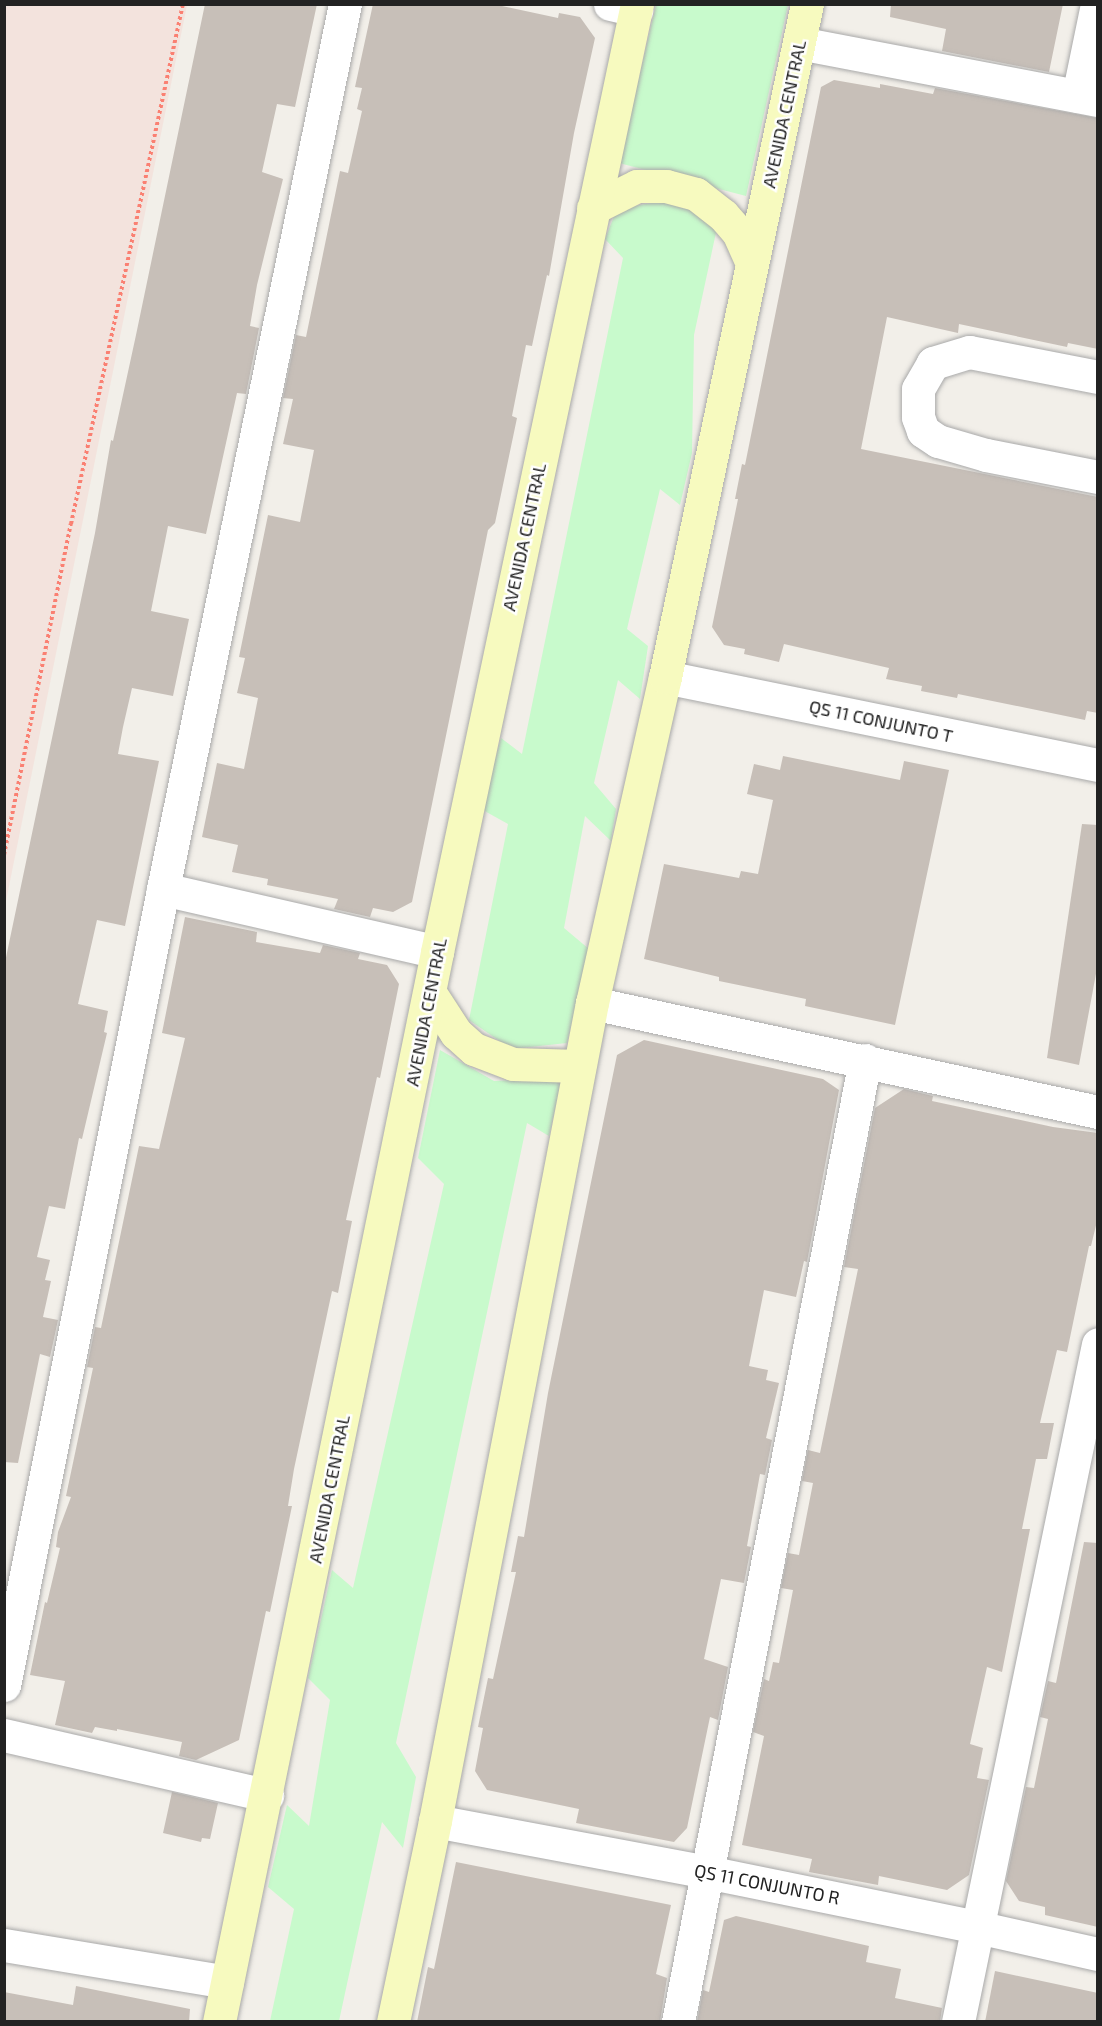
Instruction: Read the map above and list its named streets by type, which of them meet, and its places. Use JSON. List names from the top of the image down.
{
  "streets": {
    "street": ["AVENIDA CENTRAL", "QS 11 CONJUNTO T", "QS 11 CONJUNTO R"]
  },
  "crossings": [
    ["AVENIDA CENTRAL", "QS 11 CONJUNTO T"],
    ["AVENIDA CENTRAL", "QS 11 CONJUNTO R"]
  ]
}
